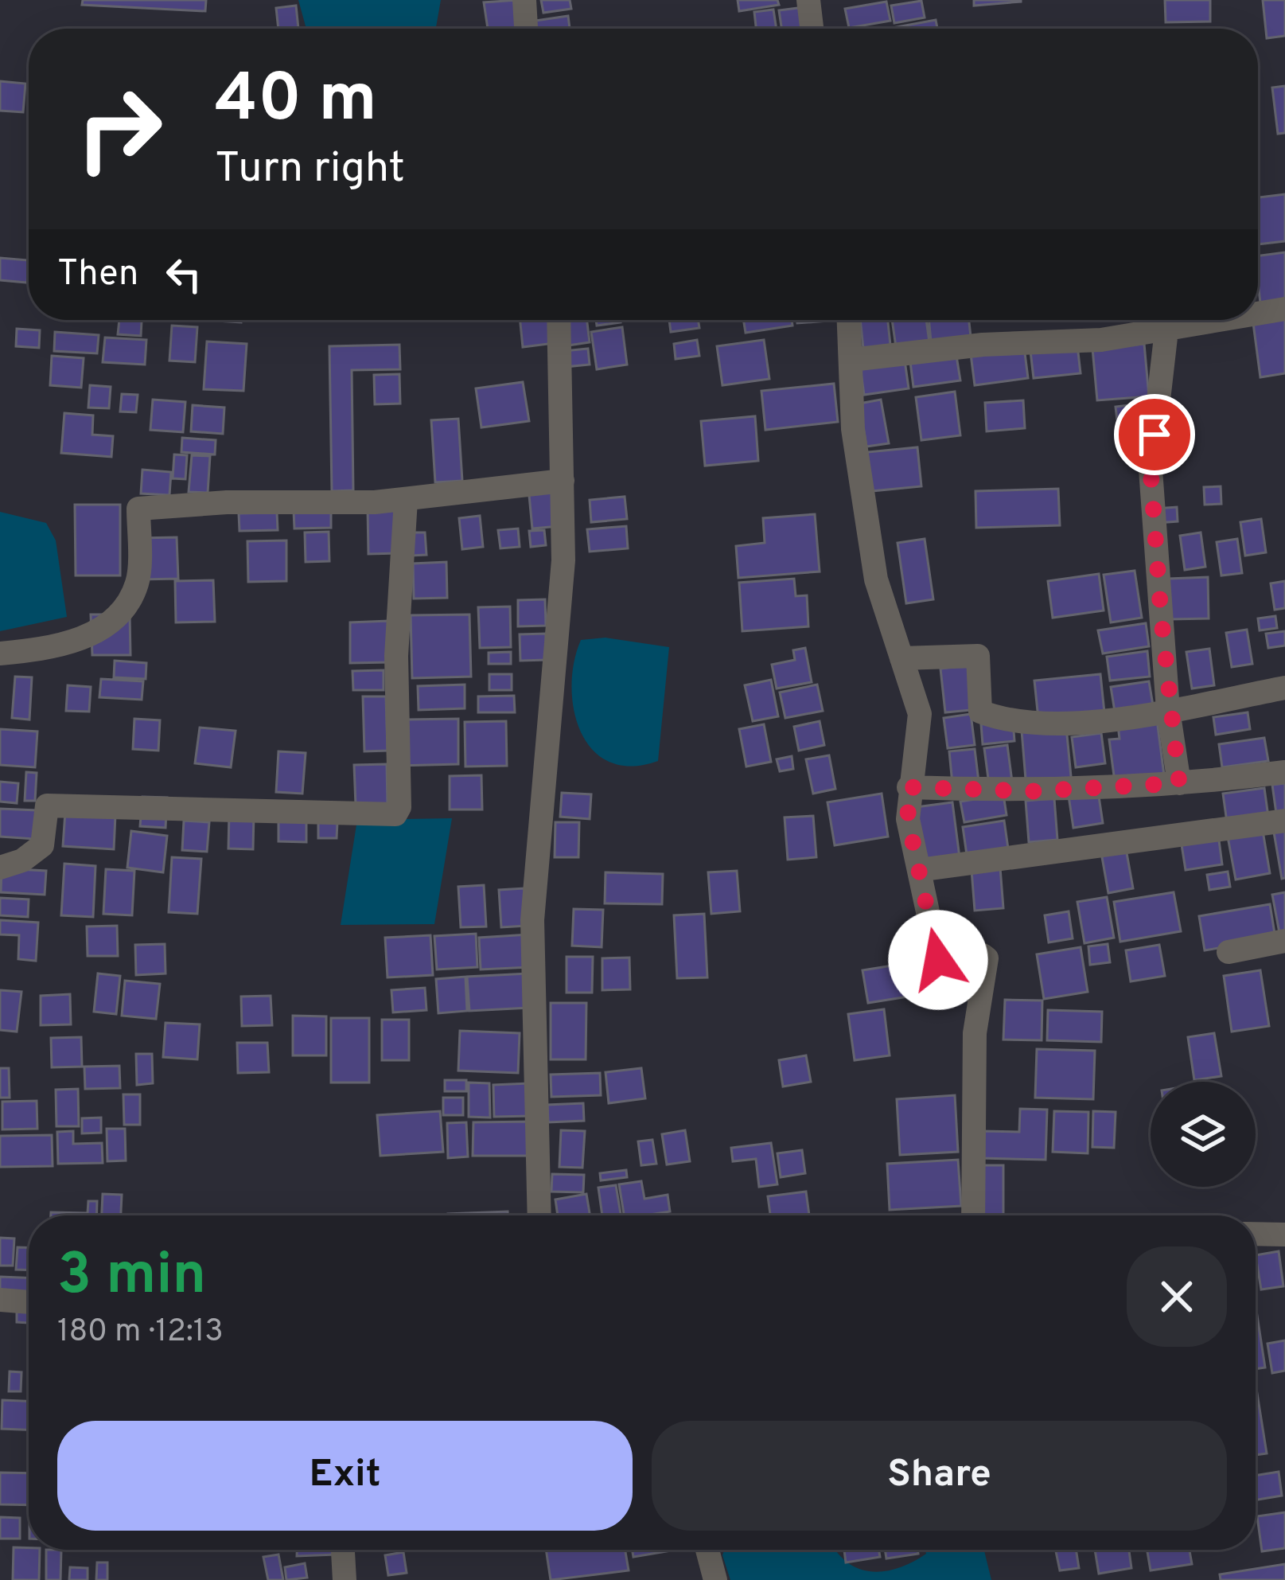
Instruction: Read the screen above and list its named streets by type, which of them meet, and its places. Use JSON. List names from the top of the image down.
{
  "page": {
    "turn": ["40 m", "Turn right"],
    "then": "Then",
    "heading": ["3 min", "180 m · 12:13"],
    "buttons": ["Exit", "Share"]
  }
}
